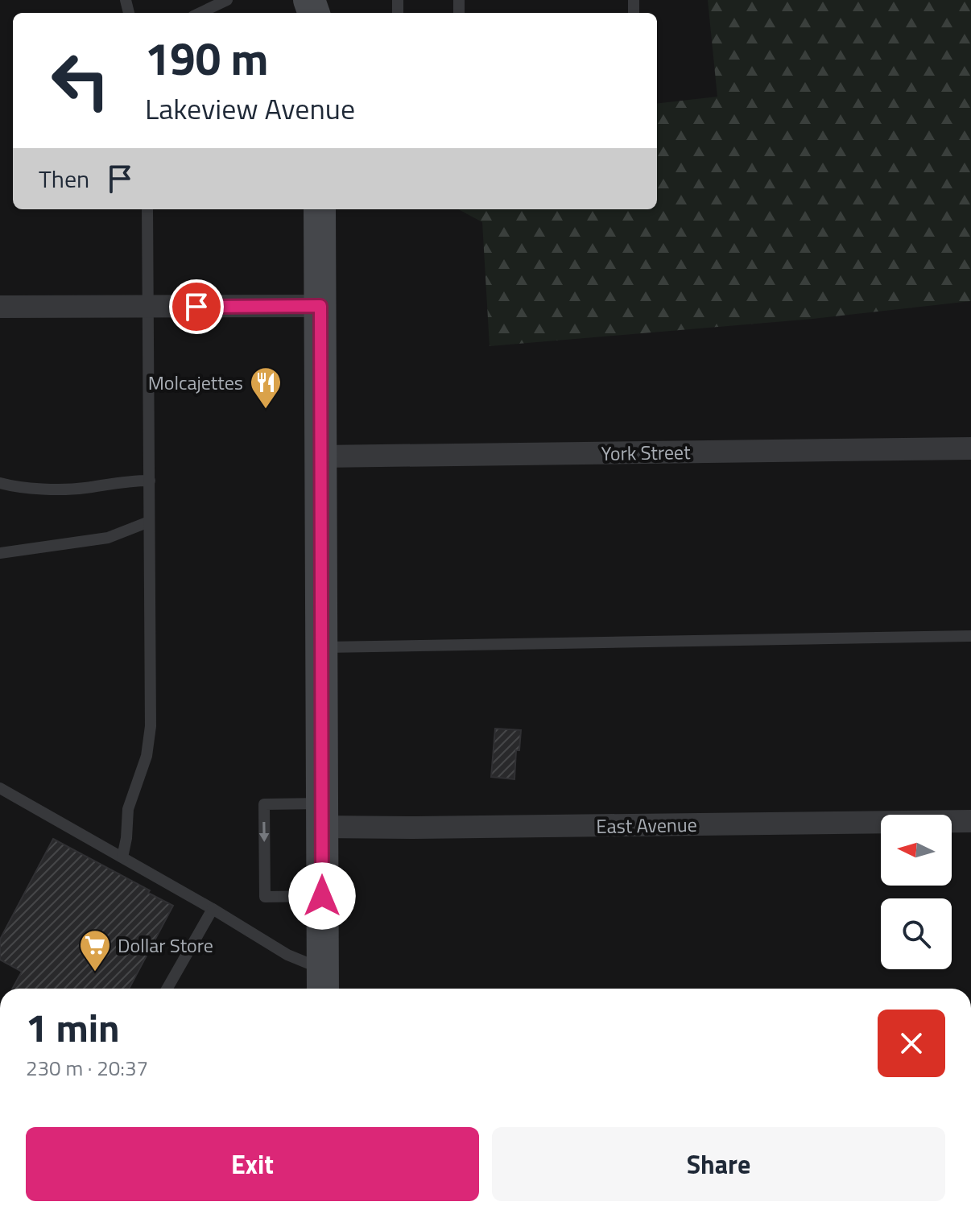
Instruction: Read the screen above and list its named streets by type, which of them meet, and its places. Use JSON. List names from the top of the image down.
{
  "streets": {
    "street": ["York Street", "East Avenue"]
  },
  "places": {
    "restaurant": ["Molcajettes"],
    "supermarket": ["Dollar Store"]
  },
  "north": "left",
  "page": {
    "turn": ["190 m", "Lakeview Avenue"],
    "then": "Then",
    "heading": ["1 min", "230 m · 20:37"],
    "buttons": ["Exit", "Share"]
  }
}
